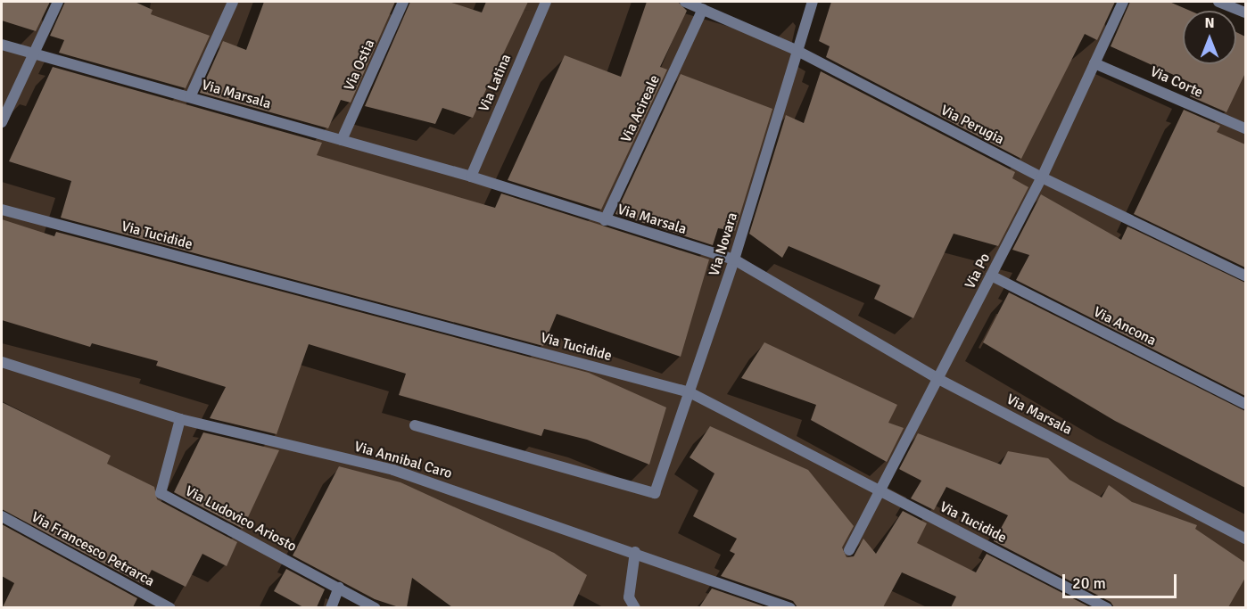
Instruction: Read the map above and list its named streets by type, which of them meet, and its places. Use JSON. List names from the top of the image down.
{
  "streets": {
    "street": [
      "Via Ostia",
      "Via Corte",
      "Via Latina",
      "Via Marsala",
      "Via Acireale",
      "Via Perugia",
      "Via Tucidide",
      "Via Novara",
      "Via Po",
      "Via Ancona",
      "Via Annibal Caro",
      "Via Ludovico Ariosto",
      "Via Francesco Petrarca"
    ]
  },
  "crossings": [
    ["Via Ostia", "Via Marsala"],
    ["Via Corte", "Via Po"],
    ["Via Latina", "Via Marsala"],
    ["Via Marsala", "Via Acireale"],
    ["Via Marsala", "Via Novara"],
    ["Via Marsala", "Via Po"],
    ["Via Acireale", "Via Perugia"],
    ["Via Perugia", "Via Novara"],
    ["Via Perugia", "Via Po"],
    ["Via Tucidide", "Via Novara"],
    ["Via Tucidide", "Via Po"],
    ["Via Po", "Via Ancona"],
    ["Via Annibal Caro", "Via Ludovico Ariosto"]
  ],
  "scale_bar": "20 m",
  "north": "top"
}
